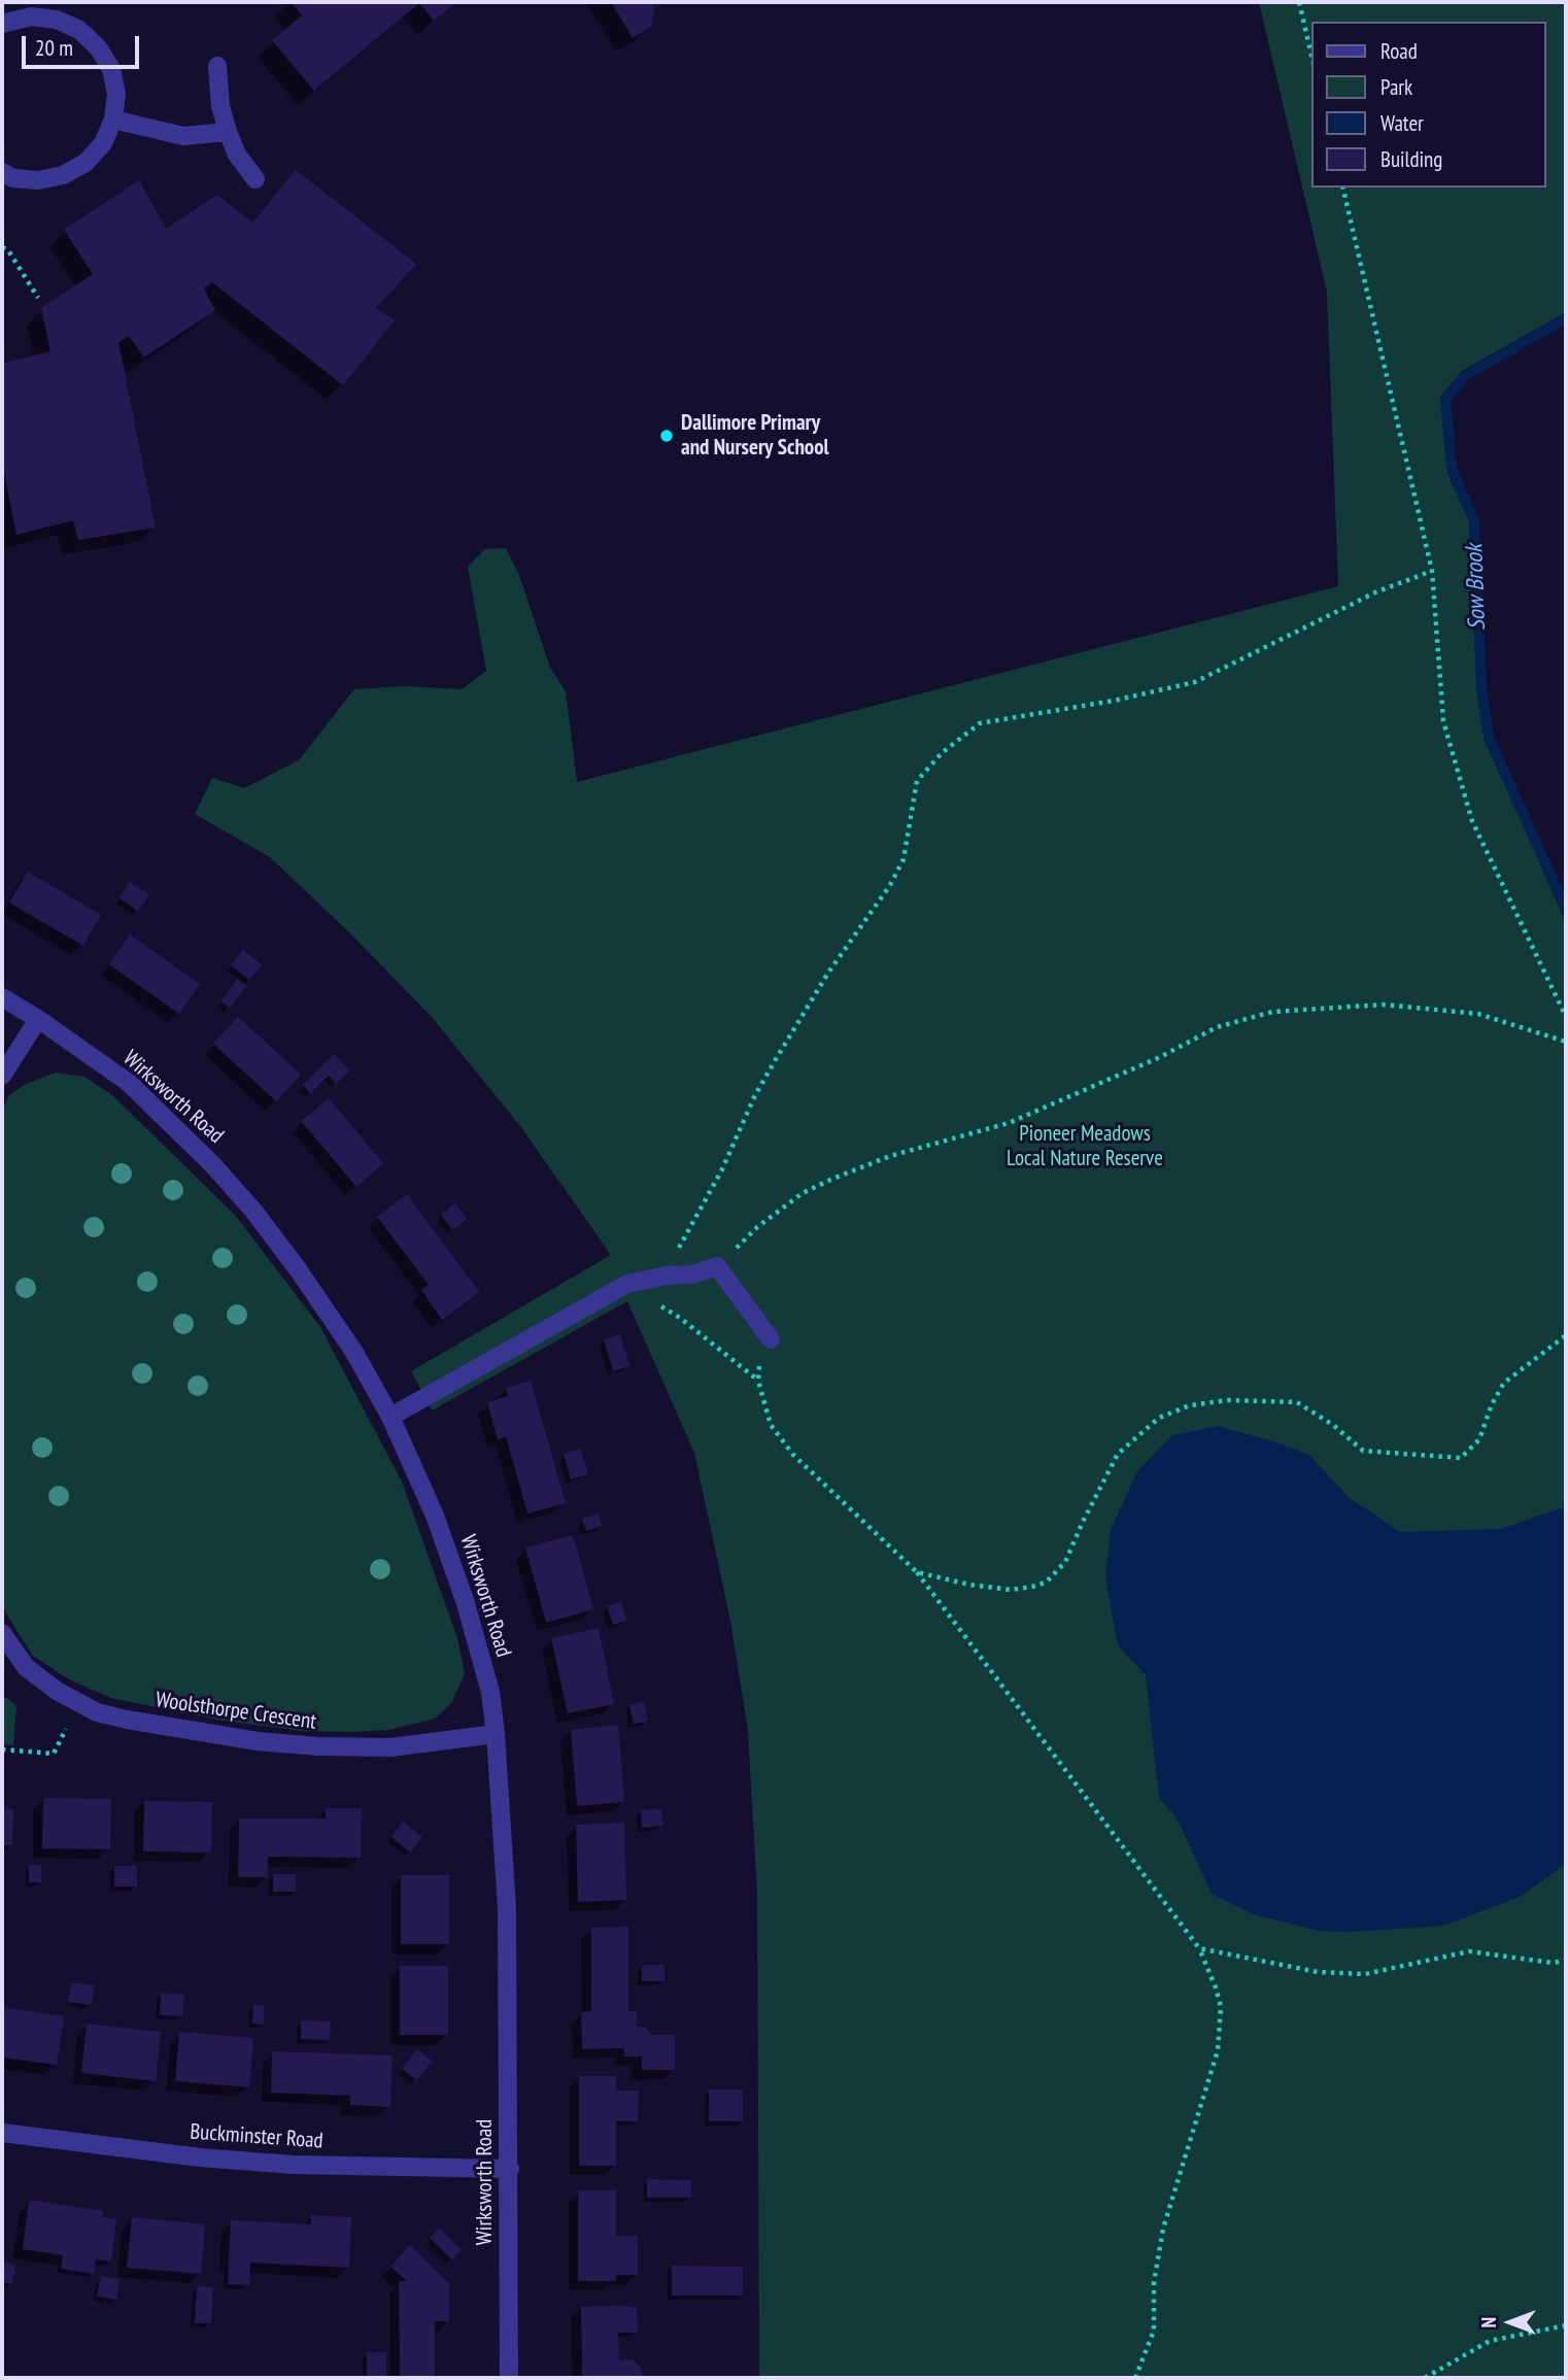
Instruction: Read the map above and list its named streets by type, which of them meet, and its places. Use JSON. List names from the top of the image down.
{
  "streets": {
    "street": ["Wirksworth Road", "Woolsthorpe Crescent", "Buckminster Road"]
  },
  "crossings": [
    ["Wirksworth Road", "Woolsthorpe Crescent"],
    ["Wirksworth Road", "Buckminster Road"]
  ],
  "water": ["Sow Brook"],
  "parks": ["Pioneer Meadows Local Nature Reserve"],
  "places": ["Dallimore Primary and Nursery School"],
  "legend": [
    "Road",
    "Park",
    "Water",
    "Building"
  ],
  "scale_bar": "20 m",
  "north": "left"
}
